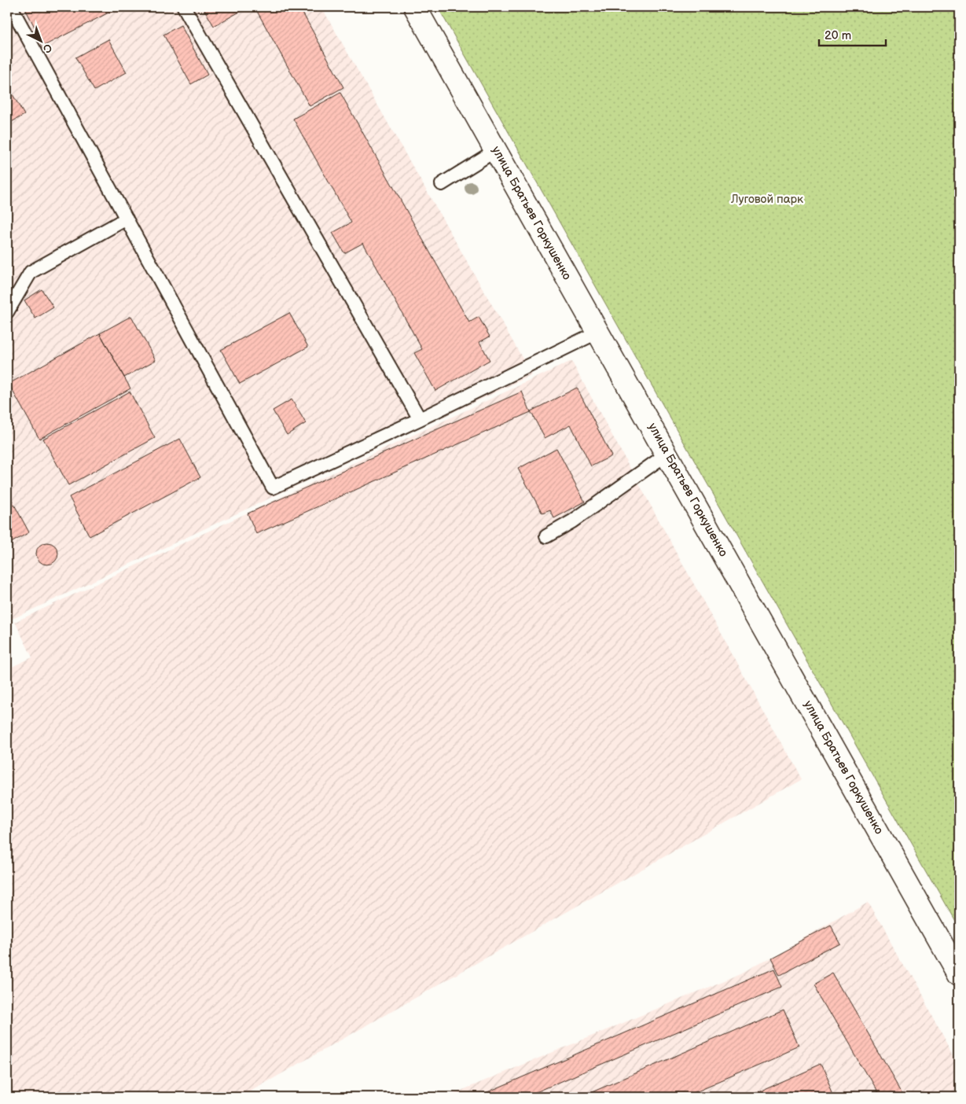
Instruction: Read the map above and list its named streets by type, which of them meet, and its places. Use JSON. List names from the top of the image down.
{
  "streets": {
    "street": ["улица Братьев Горкушенко"]
  },
  "parks": ["Луговой парк"],
  "scale_bar": "20 m",
  "north": "bottom right"
}
